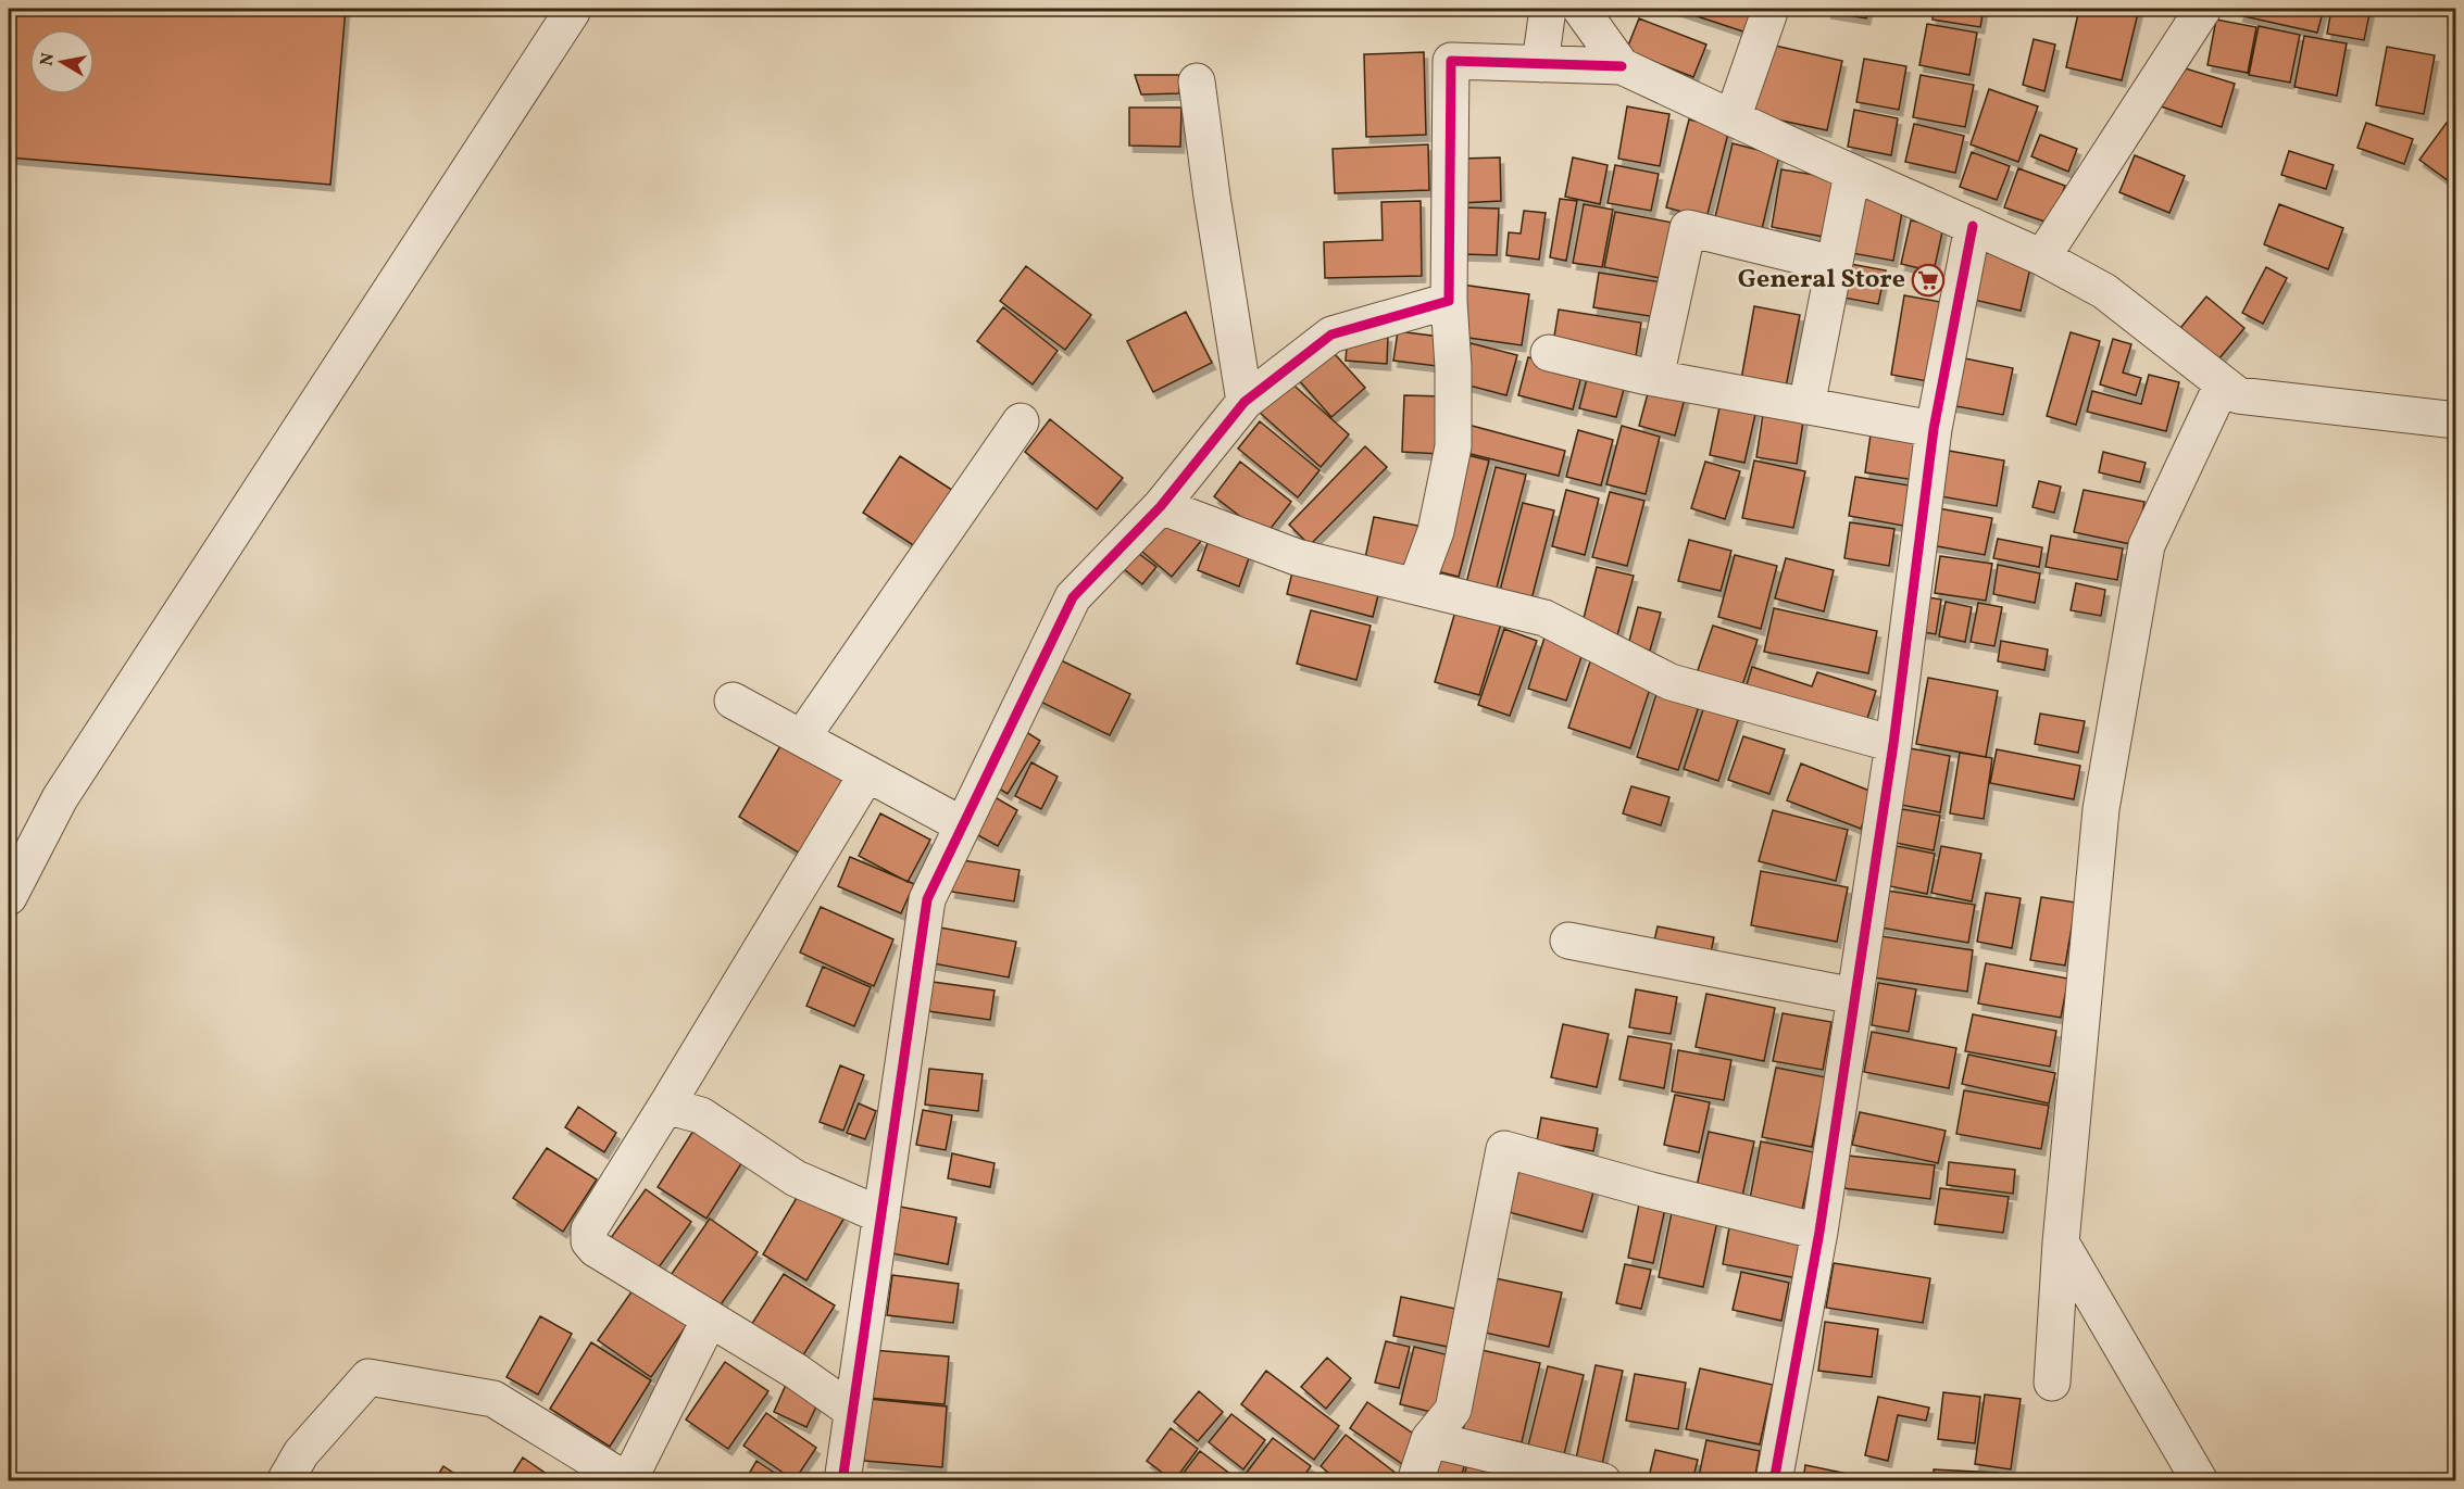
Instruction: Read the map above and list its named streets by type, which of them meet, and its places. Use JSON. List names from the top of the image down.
{
  "places": {
    "supermarket": ["General Store"]
  },
  "north": "left"
}
